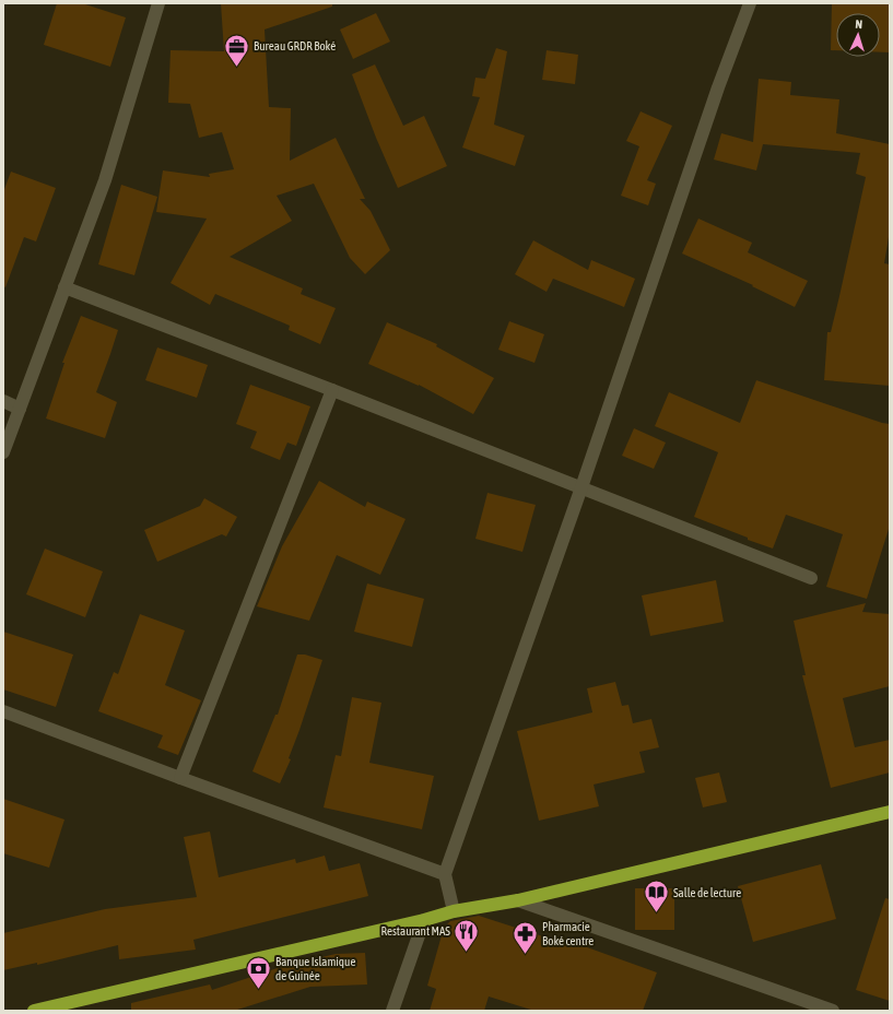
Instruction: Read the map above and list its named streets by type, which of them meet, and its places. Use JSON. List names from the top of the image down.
{
  "places": {
    "office": ["Bureau GRDR Boké"],
    "library": ["Salle de lecture"],
    "restaurant": ["Restaurant MAS"],
    "pharmacy": ["Pharmacie Boké centre"],
    "bank": ["Banque Islamique de Guinée"]
  },
  "north": "top"
}
